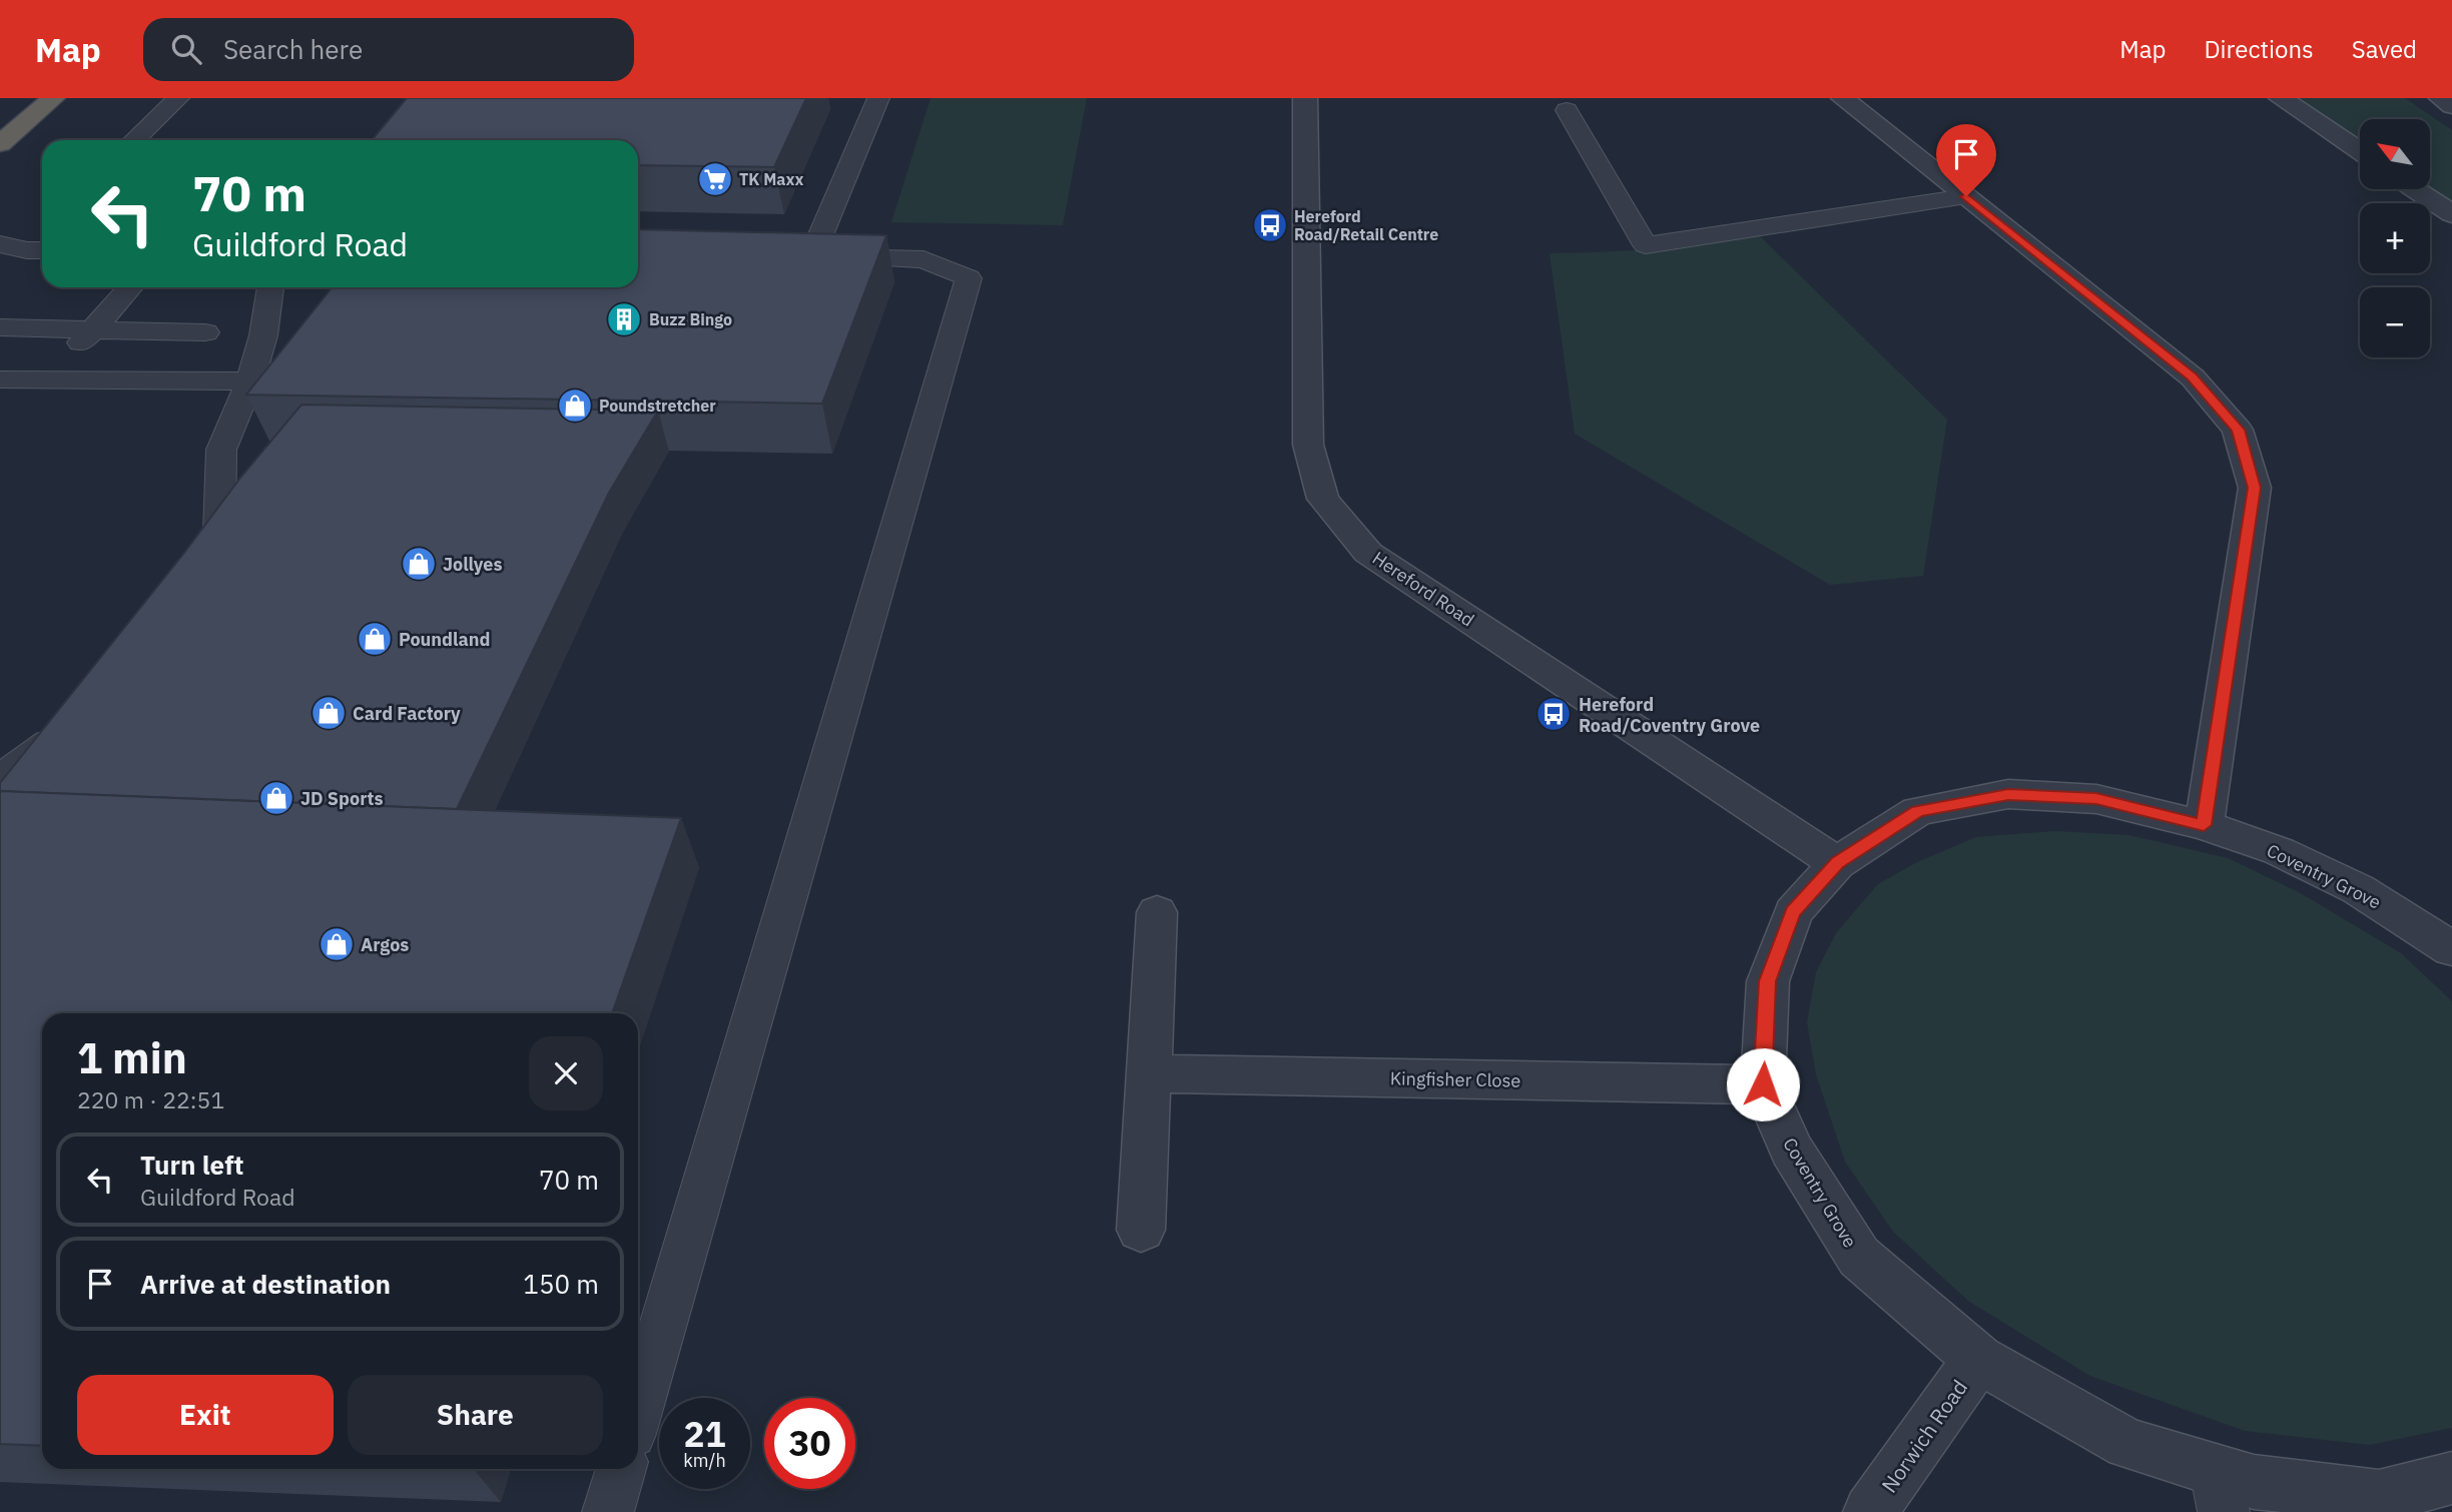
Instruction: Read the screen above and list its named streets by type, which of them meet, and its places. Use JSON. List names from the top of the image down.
{
  "streets": {
    "street": [
      "Hereford Road",
      "Coventry Grove",
      "Kingfisher Close",
      "Norwich Road"
    ]
  },
  "crossings": [
    ["Hereford Road", "Coventry Grove"],
    ["Coventry Grove", "Kingfisher Close"],
    ["Coventry Grove", "Norwich Road"]
  ],
  "places": {
    "supermarket": ["TK Maxx"],
    "bus stop": ["Hereford Road/Retail Centre", "Hereford Road/Coventry Grove"],
    "building": ["Buzz Bingo"],
    "shop": [
      "Poundstretcher",
      "Jollyes",
      "Poundland",
      "Card Factory",
      "JD Sports",
      "Argos"
    ]
  },
  "north": "top left",
  "page": {
    "header": "Map",
    "search": "Search here",
    "nav": ["Map", "Directions", "Saved"],
    "map_buttons": ["+", "−"],
    "turn": ["70 m", "Guildford Road"],
    "heading": ["1 min", "220 m · 22:51"],
    "list": [
      {
        "name": "Turn left",
        "note": "Guildford Road",
        "value": "70 m"
      },
      {
        "name": "Arrive at destination",
        "value": "150 m"
      }
    ],
    "buttons": ["Exit", "Share"],
    "speed": "21 km/h",
    "limit": "30"
  }
}
